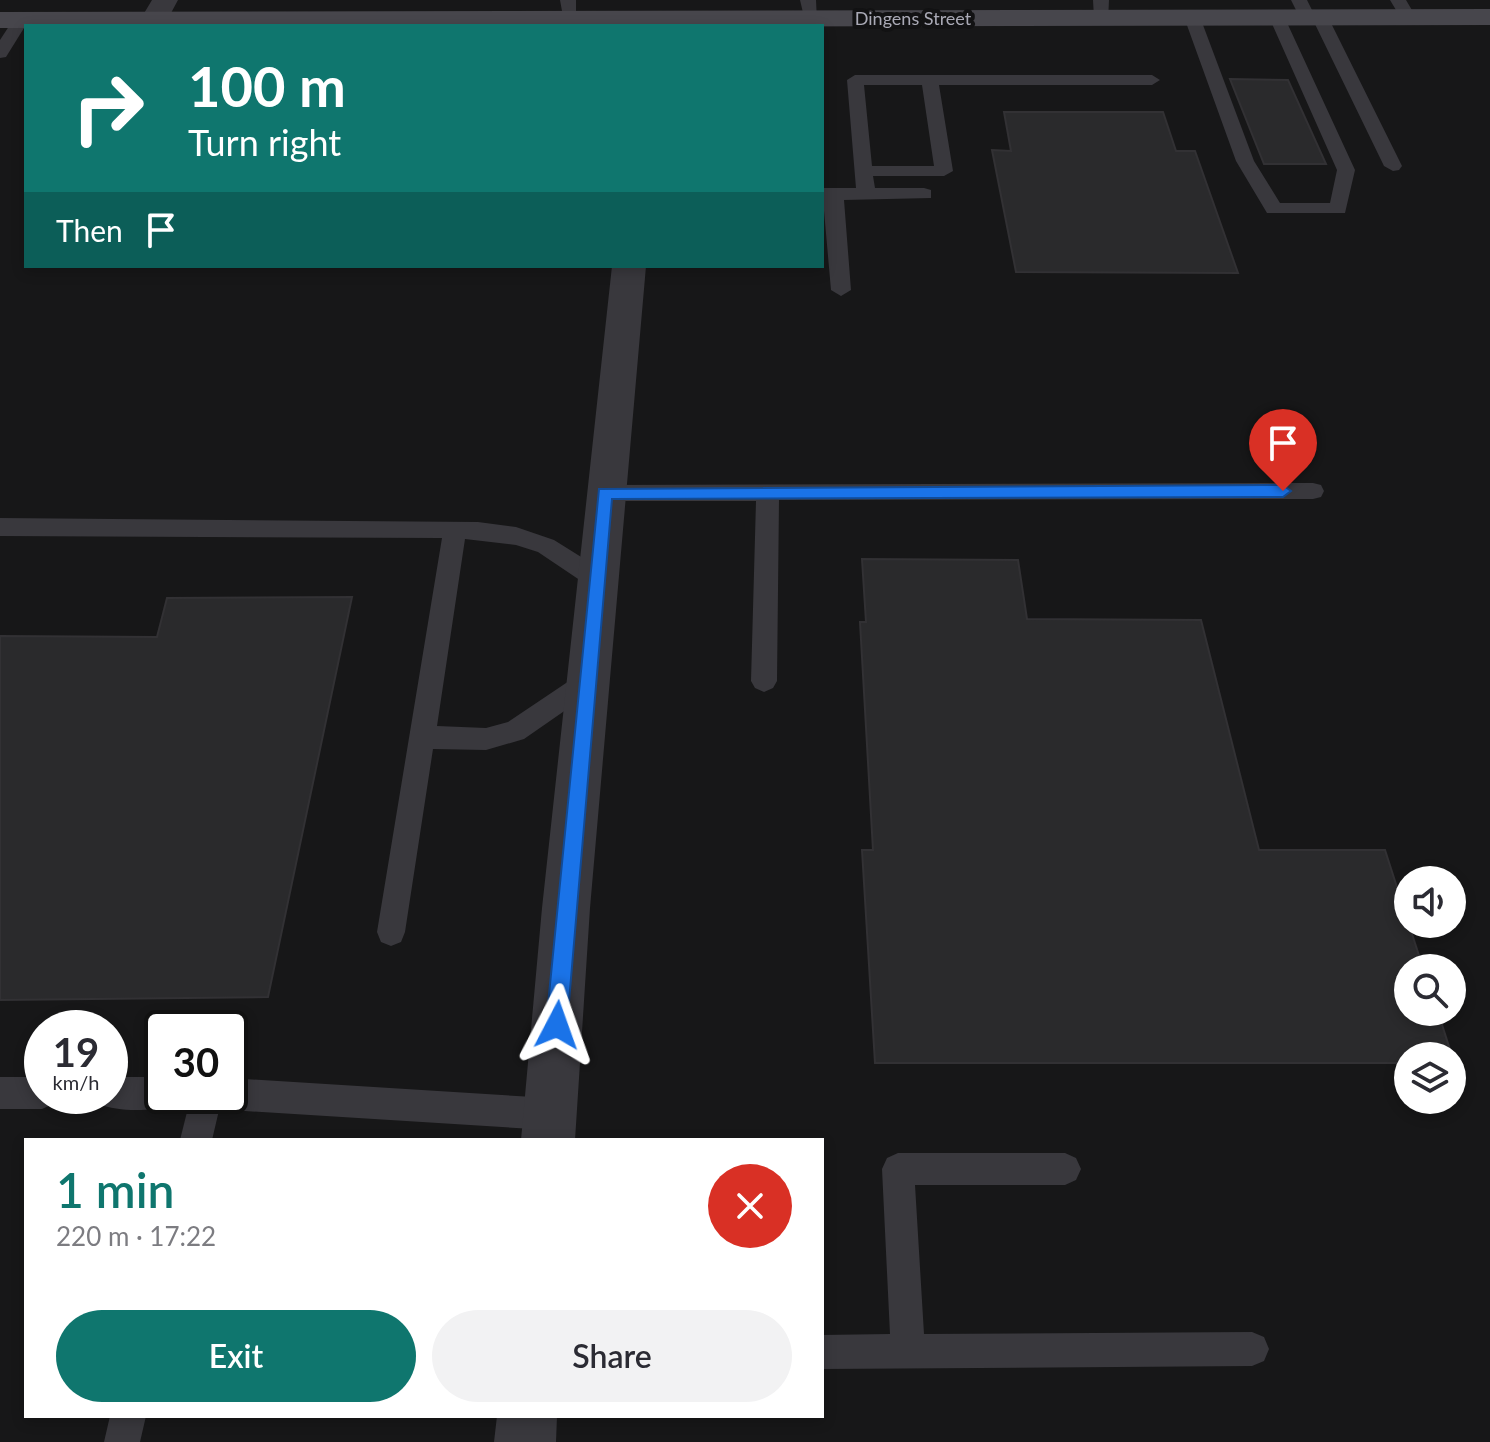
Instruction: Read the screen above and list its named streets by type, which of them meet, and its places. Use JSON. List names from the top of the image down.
{
  "streets": {
    "street": ["Dingens Street"]
  },
  "page": {
    "turn": ["100 m", "Turn right"],
    "then": "Then",
    "speed": "19 km/h",
    "limit": "30",
    "heading": ["1 min", "220 m · 17:22"],
    "buttons": ["Exit", "Share"]
  }
}
